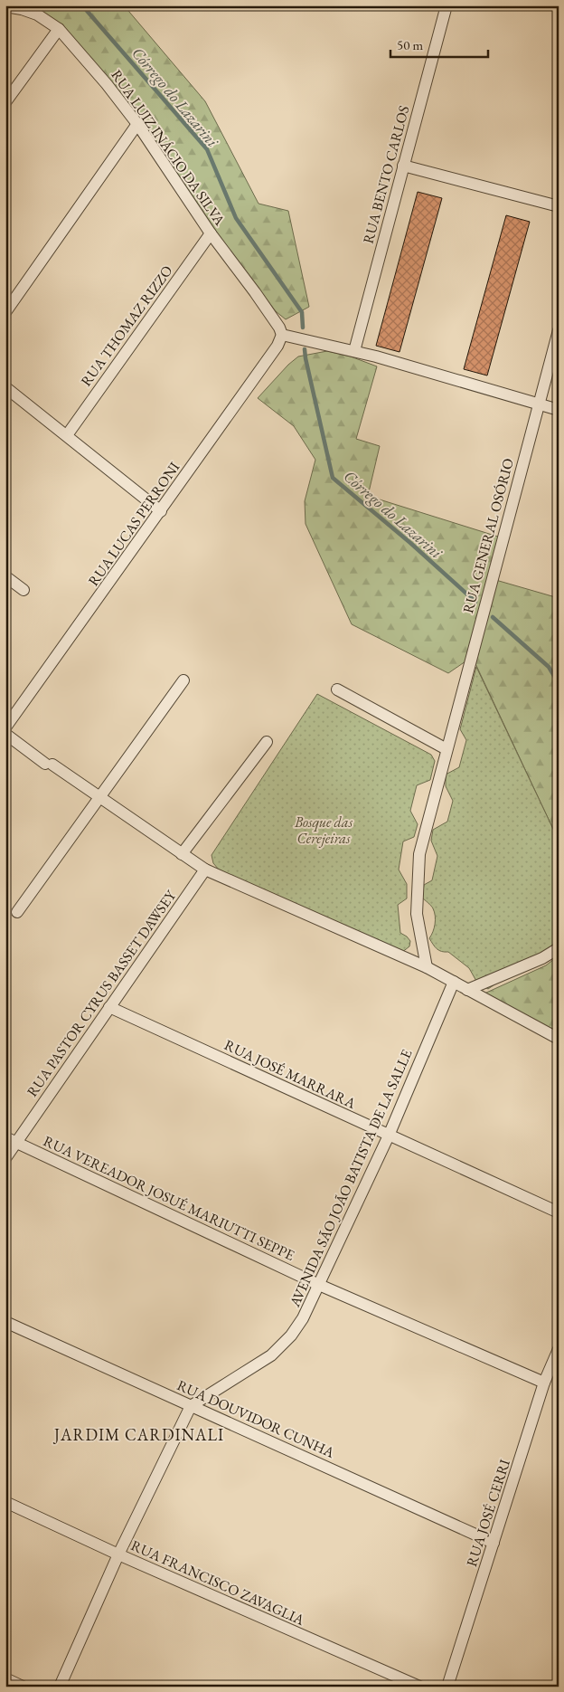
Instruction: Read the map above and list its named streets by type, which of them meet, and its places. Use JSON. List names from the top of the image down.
{
  "streets": {
    "street": [
      "RUA LUIZ INÁCIO DA SILVA",
      "RUA BENTO CARLOS",
      "RUA THOMAZ RIZZO",
      "RUA LUCAS PERRONI",
      "RUA GENERAL OSÓRIO",
      "RUA PASTOR CYRUS BASSET DAWSEY",
      "RUA JOSÉ MARRARA",
      "AVENIDA SÃO JOÃO BATISTA DE LA SALLE",
      "RUA VEREADOR JOSUÉ MARIUTTI SEPPE",
      "RUA DOUVIDOR CUNHA",
      "RUA JOSÉ CERRI",
      "RUA FRANCISCO ZAVAGLIA"
    ]
  },
  "crossings": [
    ["RUA LUIZ INÁCIO DA SILVA", "RUA THOMAZ RIZZO"],
    ["RUA LUIZ INÁCIO DA SILVA", "RUA LUCAS PERRONI"],
    ["RUA PASTOR CYRUS BASSET DAWSEY", "RUA JOSÉ MARRARA"],
    ["RUA PASTOR CYRUS BASSET DAWSEY", "RUA VEREADOR JOSUÉ MARIUTTI SEPPE"],
    ["RUA JOSÉ MARRARA", "AVENIDA SÃO JOÃO BATISTA DE LA SALLE"],
    ["AVENIDA SÃO JOÃO BATISTA DE LA SALLE", "RUA VEREADOR JOSUÉ MARIUTTI SEPPE"],
    ["AVENIDA SÃO JOÃO BATISTA DE LA SALLE", "RUA DOUVIDOR CUNHA"],
    ["RUA VEREADOR JOSUÉ MARIUTTI SEPPE", "RUA JOSÉ CERRI"],
    ["RUA DOUVIDOR CUNHA", "RUA JOSÉ CERRI"]
  ],
  "districts": ["JARDIM CARDINALI"],
  "water": ["Córrego do Lazarini"],
  "parks": ["Bosque das Cerejeiras"],
  "scale_bar": "50 m"
}
